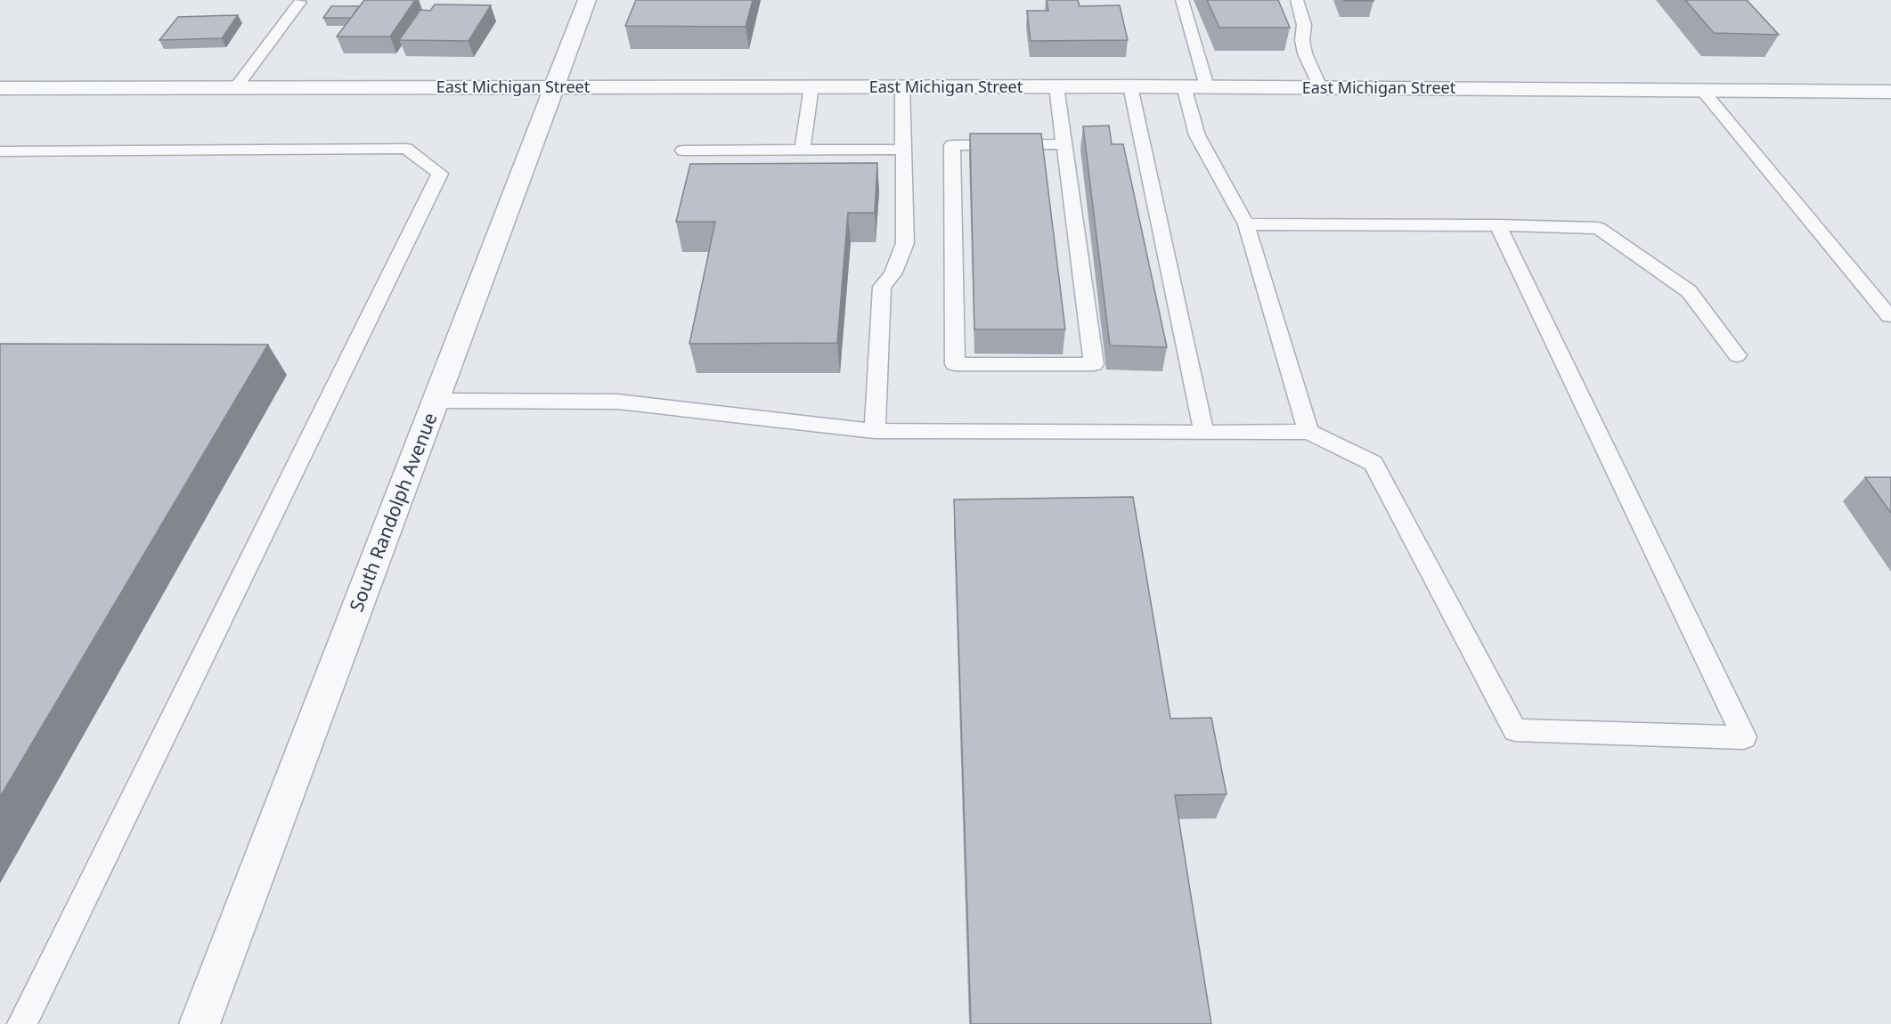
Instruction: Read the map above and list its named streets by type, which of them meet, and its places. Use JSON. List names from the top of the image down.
{
  "streets": {
    "street": ["East Michigan Street", "South Randolph Avenue"]
  },
  "crossings": [
    ["East Michigan Street", "South Randolph Avenue"]
  ]
}
